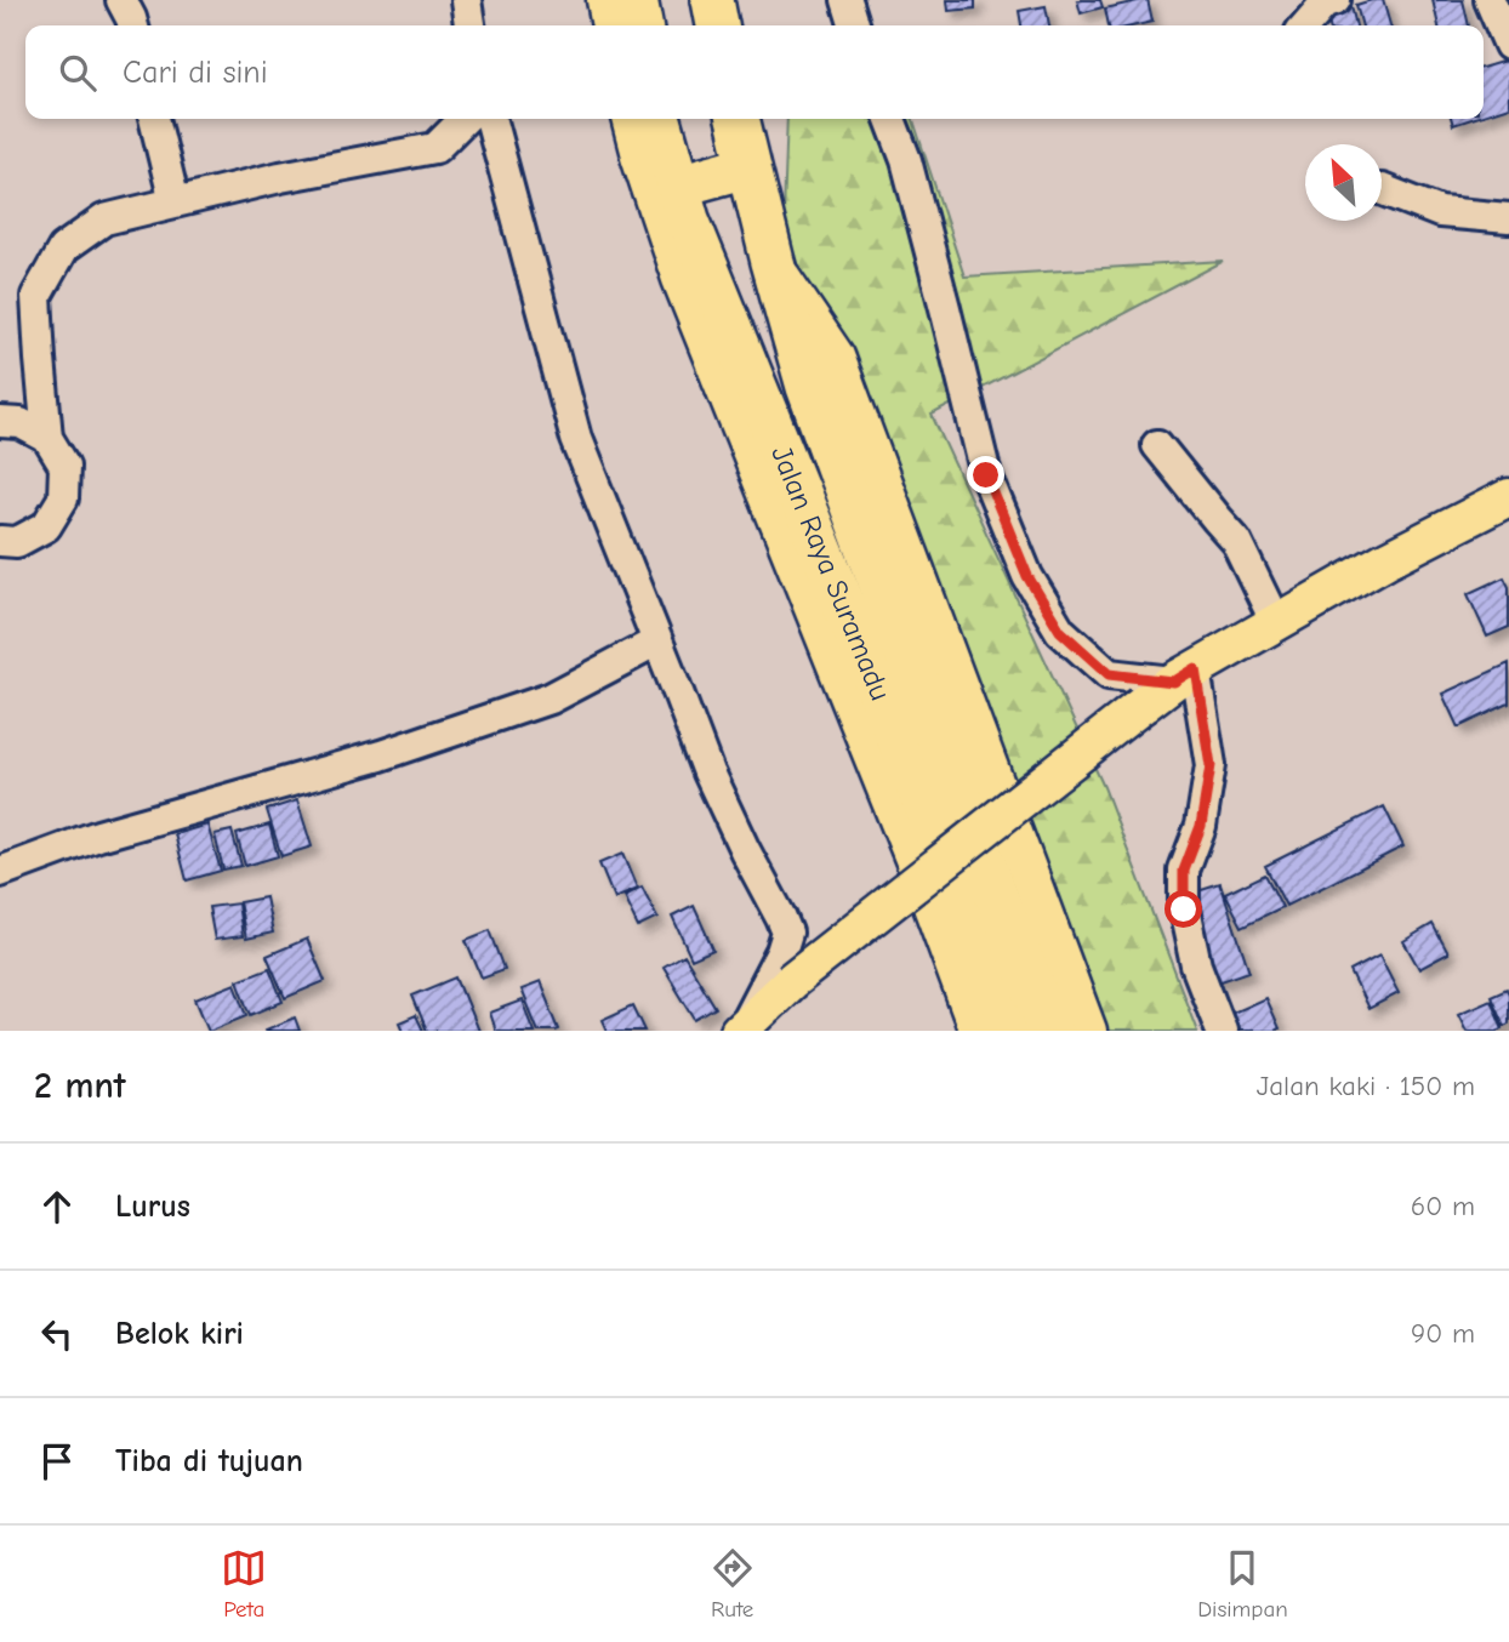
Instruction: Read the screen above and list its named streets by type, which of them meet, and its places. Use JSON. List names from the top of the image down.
{
  "streets": {
    "highway": ["Jalan Raya Suramadu"]
  },
  "north": "top left",
  "page": {
    "search": "Cari di sini",
    "heading": ["2 mnt", "Jalan kaki · 150 m"],
    "list": [
      ["Lurus", "60 m"],
      ["Belok kiri", "90 m"],
      "Tiba di tujuan"
    ],
    "nav": ["Peta", "Rute", "Disimpan"]
  }
}
